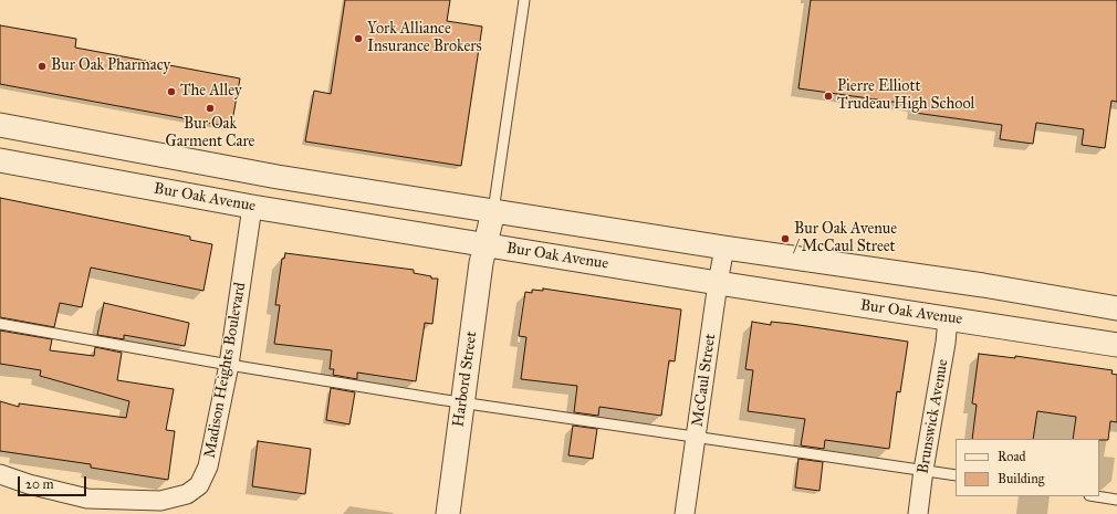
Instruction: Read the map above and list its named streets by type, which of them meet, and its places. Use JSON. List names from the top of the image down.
{
  "streets": {
    "street": [
      "Bur Oak Avenue",
      "Madison Heights Boulevard",
      "Harbord Street",
      "McCaul Street",
      "Brunswick Avenue"
    ]
  },
  "crossings": [
    ["Bur Oak Avenue", "Madison Heights Boulevard"],
    ["Bur Oak Avenue", "Harbord Street"],
    ["Bur Oak Avenue", "McCaul Street"],
    ["Bur Oak Avenue", "Brunswick Avenue"]
  ],
  "places": [
    "York Alliance Insurance Brokers",
    "Bur Oak Pharmacy",
    "The Alley",
    "Pierre Elliott Trudeau High School",
    "Bur Oak Garment Care",
    "Bur Oak Avenue / McCaul Street"
  ],
  "legend": ["Road", "Building"],
  "scale_bar": "20 m"
}
